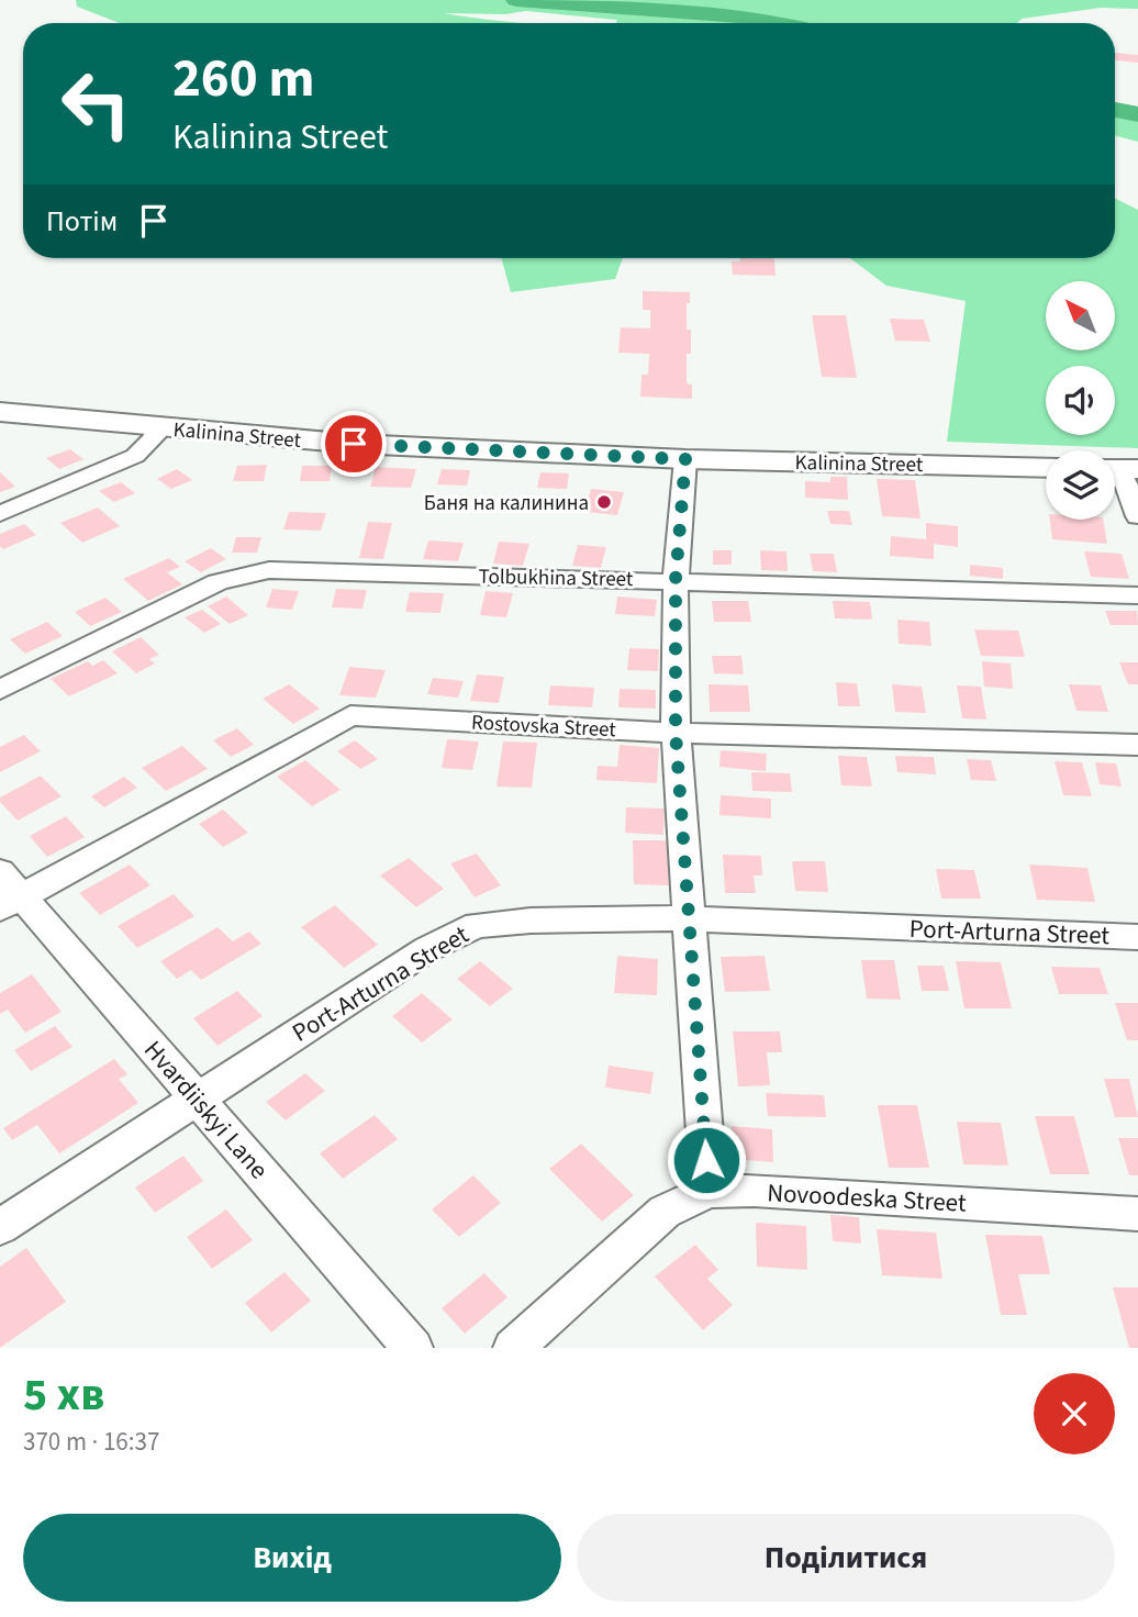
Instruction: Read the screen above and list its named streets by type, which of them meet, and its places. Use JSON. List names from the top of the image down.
{
  "streets": {
    "street": [
      "Kalinina Street",
      "Tolbukhina Street",
      "Rostovska Street",
      "Port-Arturna Street",
      "Hvardiiskyi Lane",
      "Novoodeska Street"
    ]
  },
  "crossings": [
    ["Rostovska Street", "Hvardiiskyi Lane"],
    ["Port-Arturna Street", "Hvardiiskyi Lane"]
  ],
  "places": ["Баня на калинина"],
  "north": "top left",
  "page": {
    "turn": ["260 m", "Kalinina Street"],
    "then": "Потім",
    "heading": ["5 хв", "370 m · 16:37"],
    "buttons": ["Вихід", "Поділитися"]
  }
}
